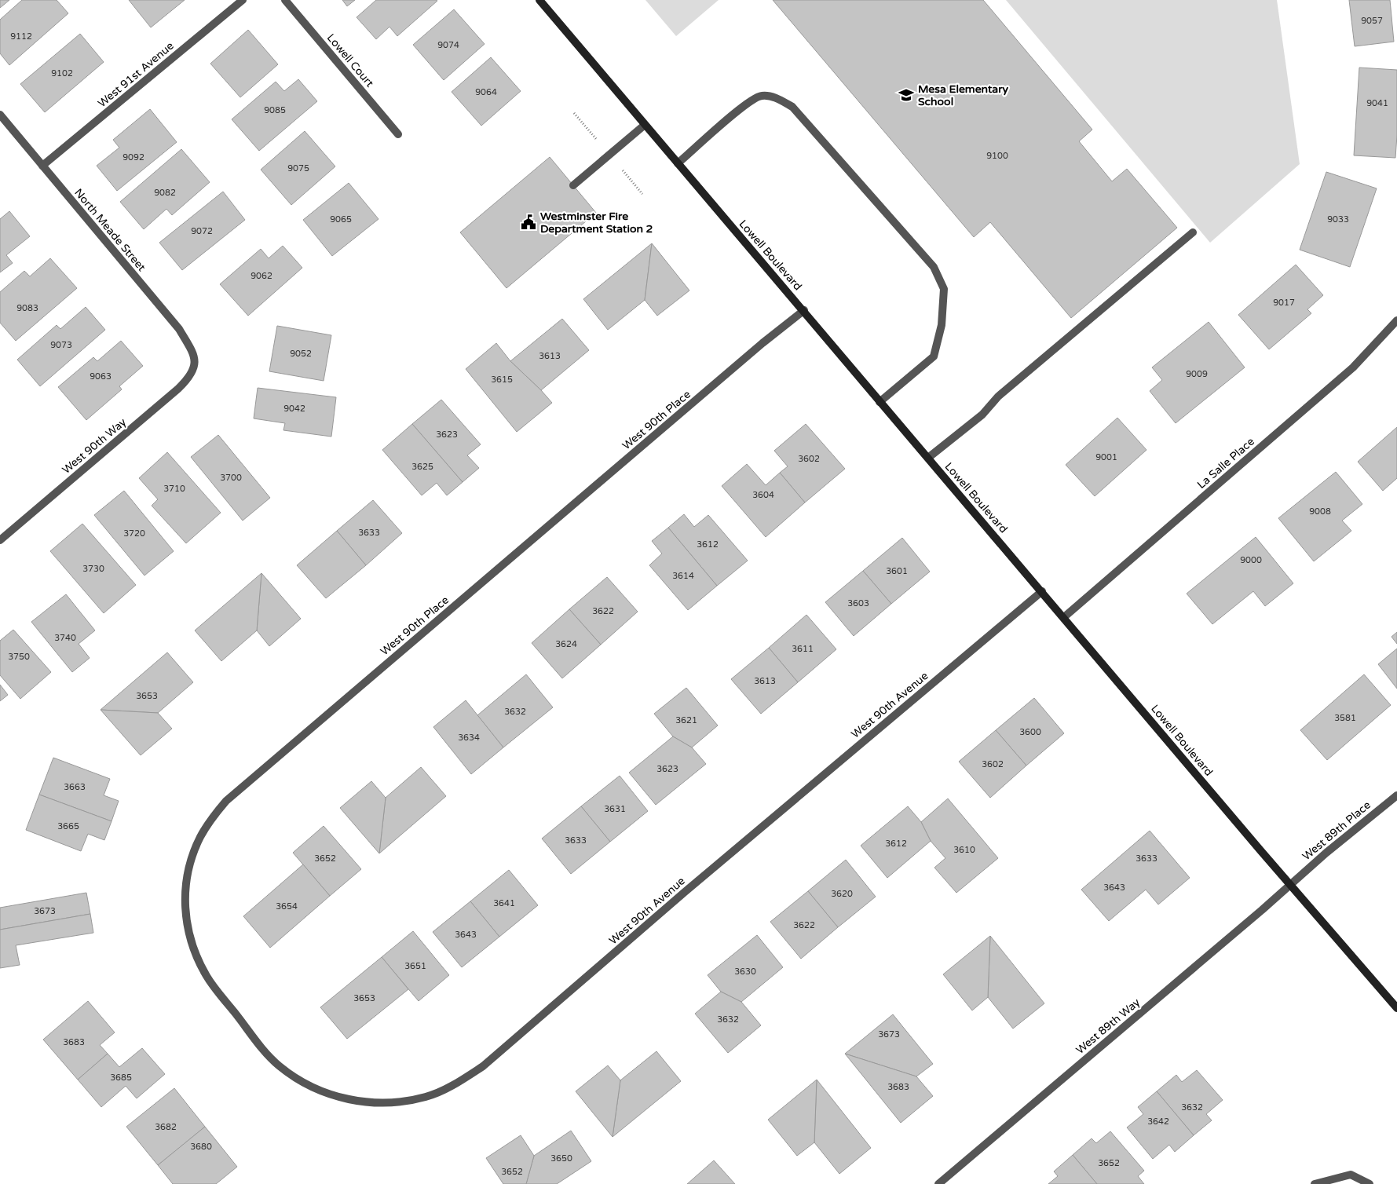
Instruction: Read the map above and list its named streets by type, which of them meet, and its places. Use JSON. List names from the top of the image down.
{
  "streets": {
    "street": [
      "Lowell Court",
      "West 91st Avenue",
      "North Meade Street",
      "Lowell Boulevard",
      "West 90th Place",
      "West 90th Way",
      "La Salle Place",
      "West 90th Avenue",
      "West 89th Place",
      "West 89th Way"
    ]
  },
  "crossings": [
    ["West 91st Avenue", "North Meade Street"],
    ["North Meade Street", "West 90th Way"],
    ["Lowell Boulevard", "West 90th Place"],
    ["Lowell Boulevard", "La Salle Place"],
    ["Lowell Boulevard", "West 90th Avenue"],
    ["Lowell Boulevard", "West 89th Place"],
    ["Lowell Boulevard", "West 89th Way"],
    ["West 90th Place", "West 90th Avenue"],
    ["West 89th Place", "West 89th Way"]
  ],
  "places": {
    "school or university": ["Mesa Elementary School"],
    "public building": ["Westminster Fire Department Station 2"]
  },
  "house_numbers": [
    "9057",
    "9112",
    "9074",
    "9102",
    "9064",
    "9041",
    "9085",
    "9100",
    "9092",
    "9075",
    "9082",
    "9065",
    "9033",
    "9072",
    "9062",
    "9017",
    "9083",
    "9073",
    "9052",
    "3613",
    "9009",
    "9063",
    "3615",
    "9042",
    "3623",
    "9001",
    "3602",
    "3625",
    "3700",
    "3710",
    "3604",
    "9008",
    "3633",
    "3720",
    "3612",
    "9000",
    "3730",
    "3601",
    "3614",
    "3603",
    "3622",
    "3740",
    "3624",
    "3611",
    "3750",
    "3613",
    "3653",
    "3632",
    "3581",
    "3621",
    "3600",
    "3634",
    "3602",
    "3623",
    "3663",
    "3631",
    "3665",
    "3633",
    "3612",
    "3610",
    "3652",
    "3633",
    "3643",
    "3620",
    "3641",
    "3654",
    "3673",
    "3622",
    "3643",
    "3651",
    "3630",
    "3653",
    "3632",
    "3673",
    "3683",
    "3685",
    "3683",
    "3632",
    "3642",
    "3682",
    "3680",
    "3650",
    "3652",
    "3652"
  ]
}
